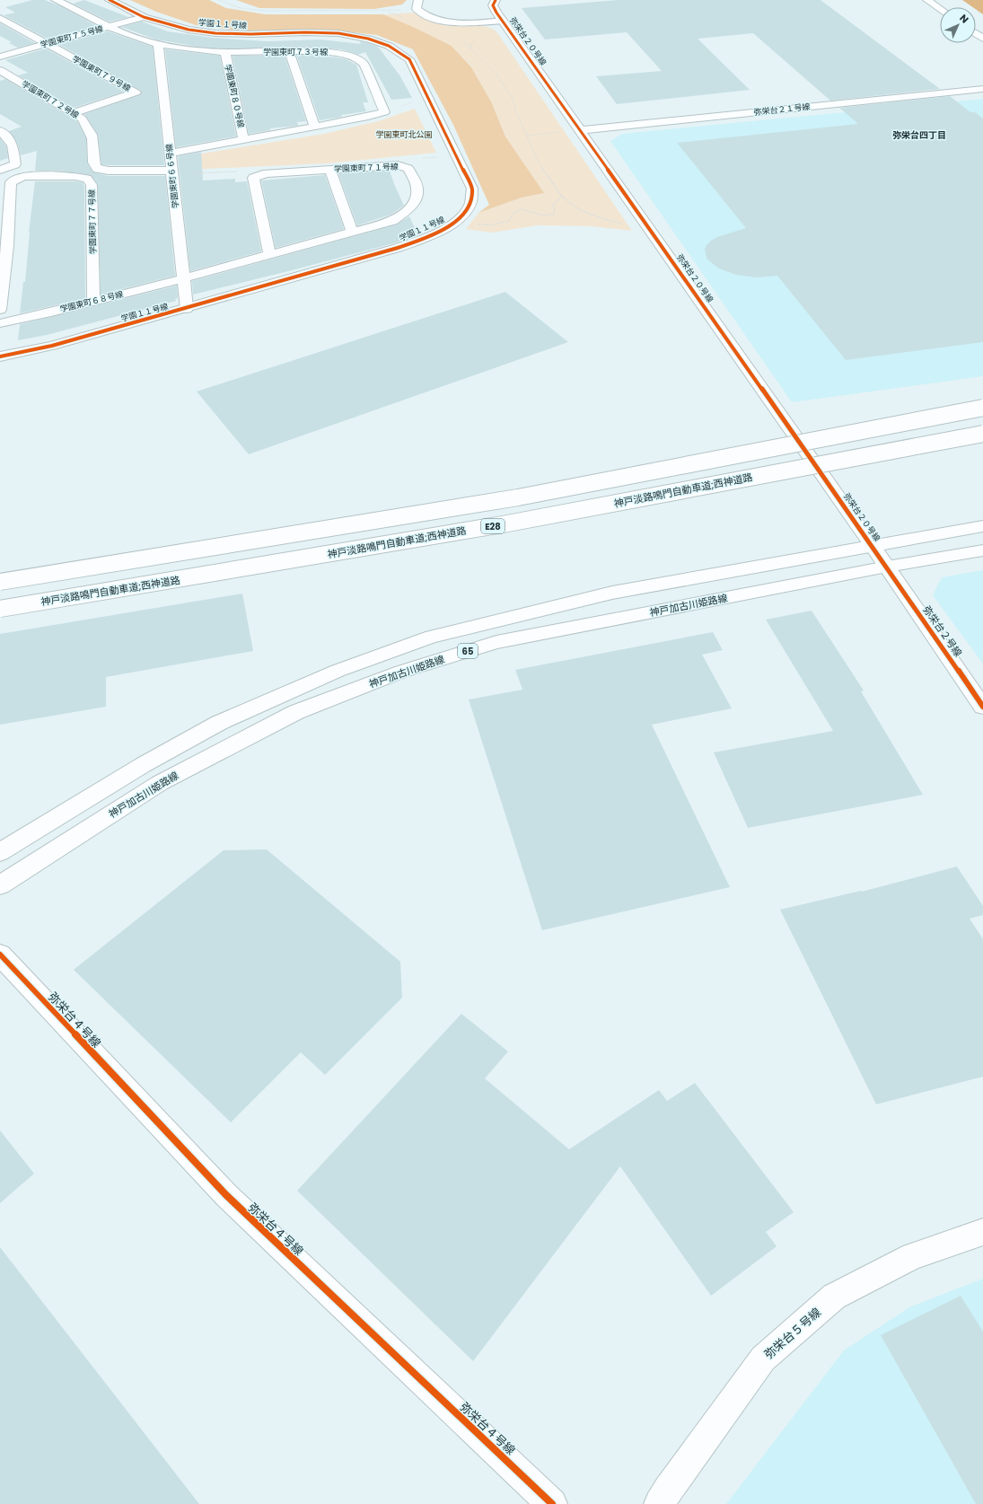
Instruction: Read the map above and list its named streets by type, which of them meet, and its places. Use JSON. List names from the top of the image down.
{
  "streets": {
    "main road": [
      "学園１１号線",
      "学園東町７５号線",
      "弥栄台２０号線",
      "学園東町７３号線",
      "学園東町７９号線",
      "学園東町８０号線",
      "学園東町７２号線",
      "弥栄台２１号線",
      "学園東町７１号線",
      "学園東町６６号線",
      "学園東町７７号線",
      "学園東町６８号線",
      "神戸淡路鳴門自動車道;西神道路",
      "E28",
      "神戸加古川姫路線",
      "弥栄台２号線",
      "65",
      "弥栄台４号線",
      "弥栄台５号線"
    ]
  },
  "crossings": [
    ["学園１１号線", "学園東町７５号線"],
    ["学園１１号線", "学園東町６６号線"],
    ["学園東町７５号線", "学園東町７３号線"],
    ["学園東町７５号線", "学園東町７９号線"],
    ["弥栄台２０号線", "弥栄台２１号線"],
    ["弥栄台２０号線", "神戸加古川姫路線"],
    ["弥栄台２０号線", "弥栄台２号線"],
    ["弥栄台２０号線", "65"],
    ["学園東町７３号線", "学園東町８０号線"],
    ["学園東町７３号線", "学園東町６６号線"],
    ["学園東町７９号線", "学園東町７２号線"],
    ["学園東町７２号線", "学園東町６６号線"],
    ["学園東町７１号線", "学園東町６６号線"],
    ["学園東町７１号線", "学園東町６８号線"],
    ["学園東町６６号線", "学園東町６８号線"],
    ["学園東町７７号線", "学園東町６８号線"],
    ["神戸加古川姫路線", "弥栄台２号線"]
  ],
  "districts": ["弥栄台四丁目"],
  "parks": ["学園東町北公園"],
  "north": "top right"
}
